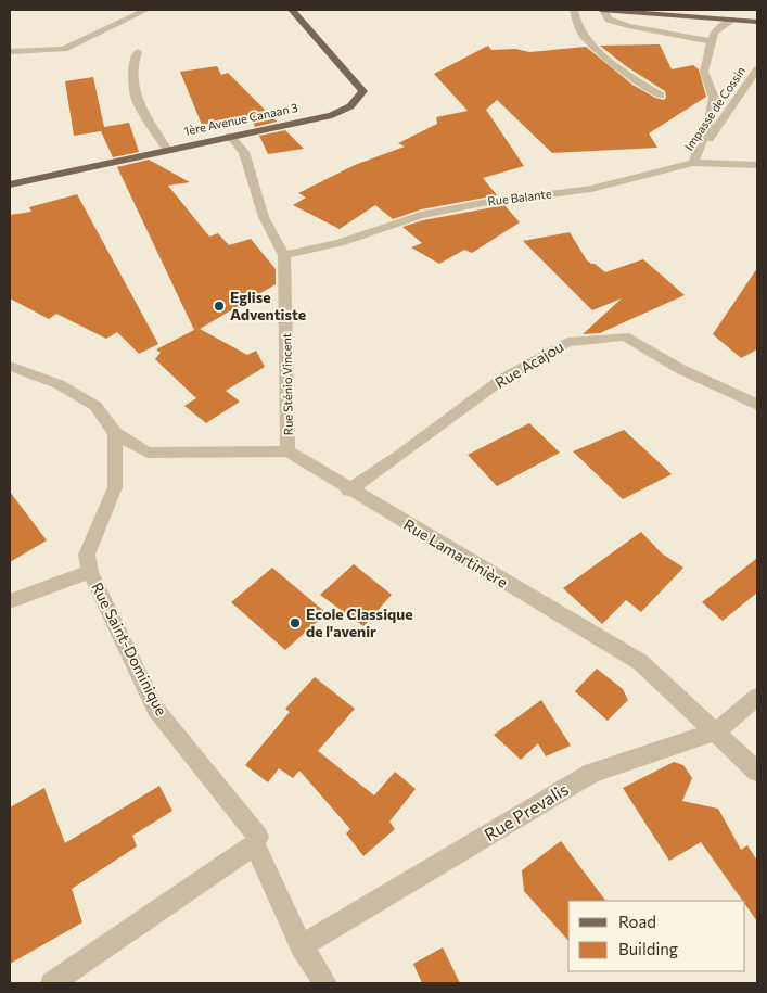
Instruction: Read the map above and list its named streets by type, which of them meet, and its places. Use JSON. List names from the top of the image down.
{
  "streets": {
    "main road": ["1ère Avenue Canaan 3"],
    "street": [
      "Impasse de Cossin",
      "Rue Balante",
      "Rue Acajou",
      "Rue Sténio Vincent",
      "Rue Lamartinière",
      "Rue Saint-Dominique",
      "Rue Prevalis"
    ]
  },
  "crossings": [
    ["Impasse de Cossin", "Rue Balante"],
    ["1ère Avenue Canaan 3", "Rue Sténio Vincent"],
    ["Rue Balante", "Rue Sténio Vincent"],
    ["Rue Acajou", "Rue Lamartinière"],
    ["Rue Sténio Vincent", "Rue Lamartinière"],
    ["Rue Lamartinière", "Rue Prevalis"],
    ["Rue Saint-Dominique", "Rue Prevalis"]
  ],
  "places": ["Eglise Adventiste", "Ecole Classique de l'avenir"],
  "legend": ["Road", "Building"]
}
